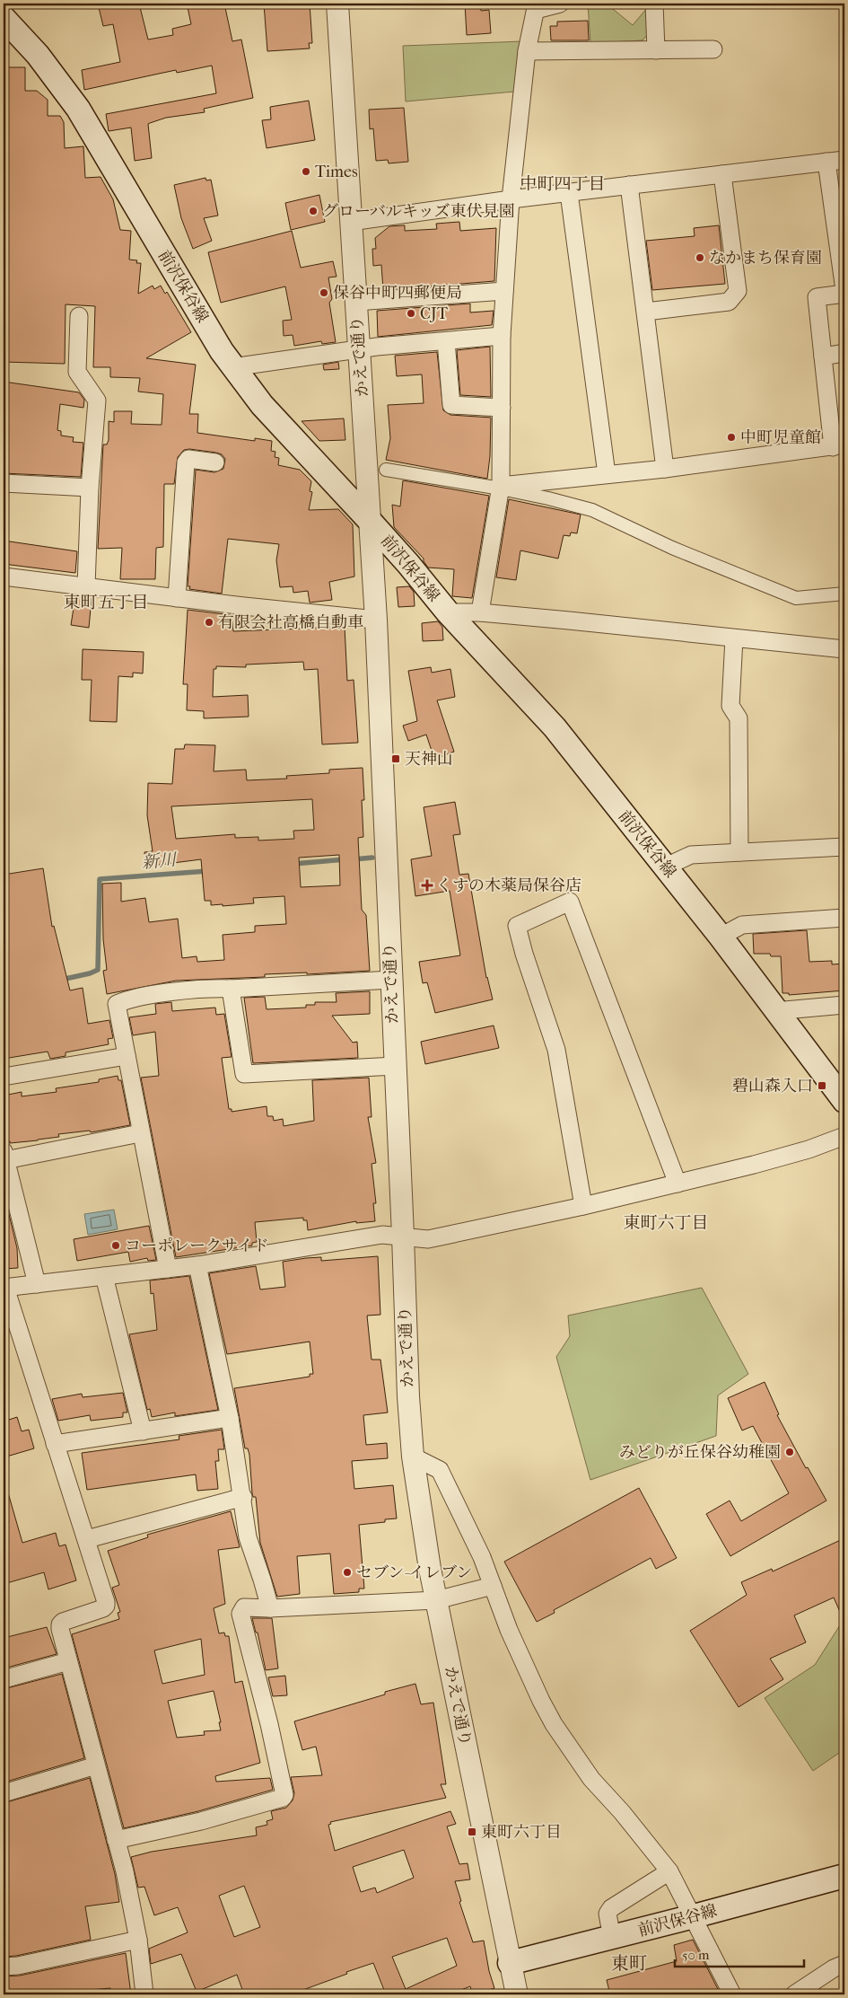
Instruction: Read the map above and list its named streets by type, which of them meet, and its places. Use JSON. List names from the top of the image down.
{
  "streets": {
    "main road": ["前沢保谷線"],
    "street": ["かえで通り"]
  },
  "crossings": [
    ["前沢保谷線", "かえで通り"]
  ],
  "districts": [
    "中町四丁目",
    "東町五丁目",
    "東町六丁目",
    "東町"
  ],
  "water": ["新川"],
  "places": {
    "other": [
      "Times",
      "グローバルキッズ東伏見園",
      "なかまち保育園",
      "保谷中町四郵便局",
      "CJT",
      "中町児童館",
      "有限会社高橋自動車",
      "コーポレークサイド",
      "みどりが丘保谷幼稚園",
      "セブン-イレブン"
    ],
    "transit": ["天神山", "碧山森入口", "東町六丁目"],
    "health": ["くすの木薬局保谷店"]
  },
  "scale_bar": "50 m"
}
